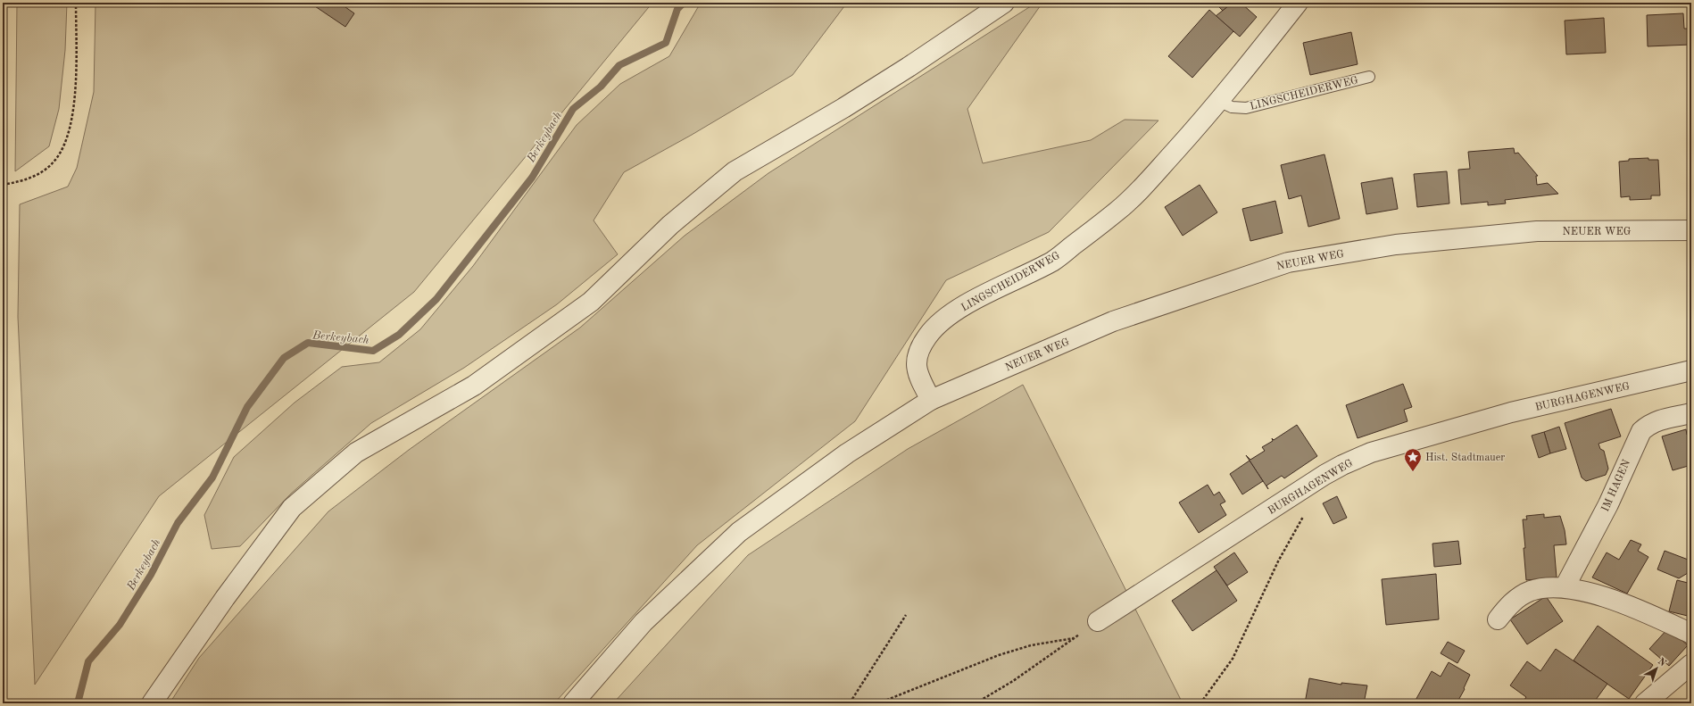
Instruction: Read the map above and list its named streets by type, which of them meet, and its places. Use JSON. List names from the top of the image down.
{
  "streets": {
    "street": [
      "LINGSCHEIDERWEG",
      "NEUER WEG",
      "BURGHAGENWEG",
      "IM HAGEN"
    ]
  },
  "crossings": [
    ["LINGSCHEIDERWEG", "NEUER WEG"]
  ],
  "water": ["Berkeybach"],
  "places": {
    "place": ["Hist. Stadtmauer"]
  },
  "north": "top right"
}
